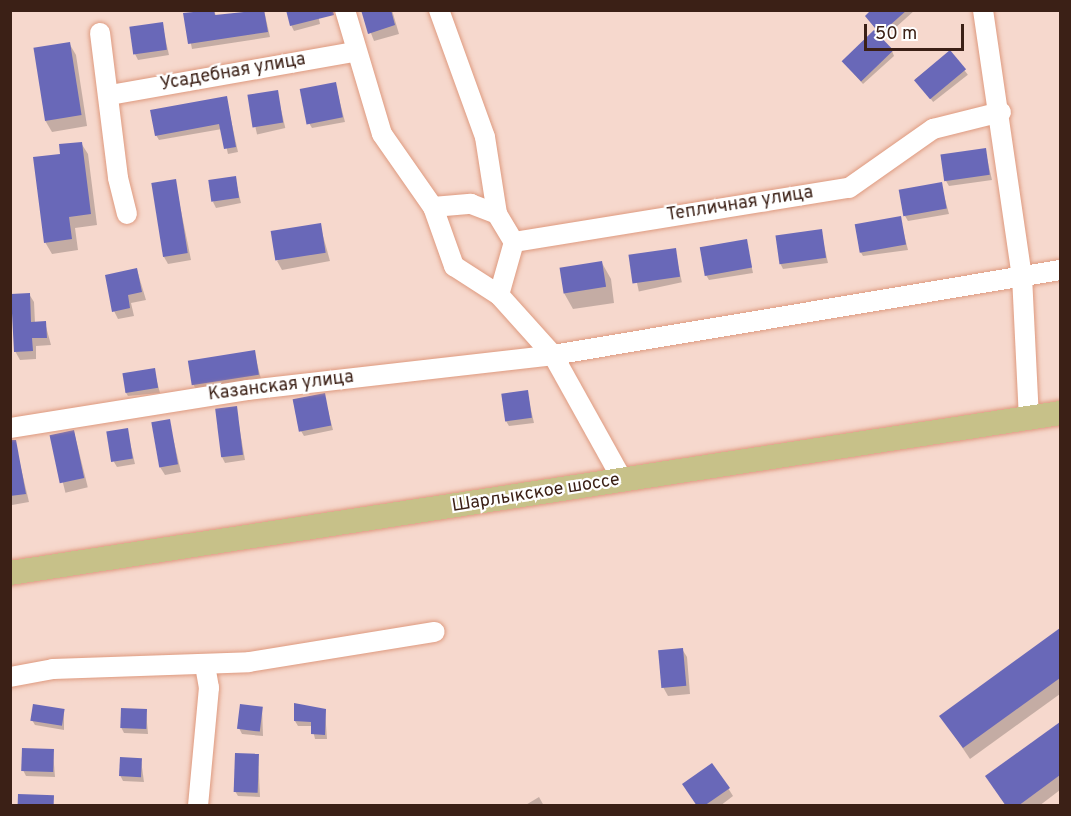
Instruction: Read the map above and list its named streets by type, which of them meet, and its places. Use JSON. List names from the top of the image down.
{
  "streets": {
    "main road": ["Шарлыкское шоссе"],
    "street": ["Усадебная улица", "Тепличная улица", "Казанская улица"]
  },
  "scale_bar": "50 m"
}
